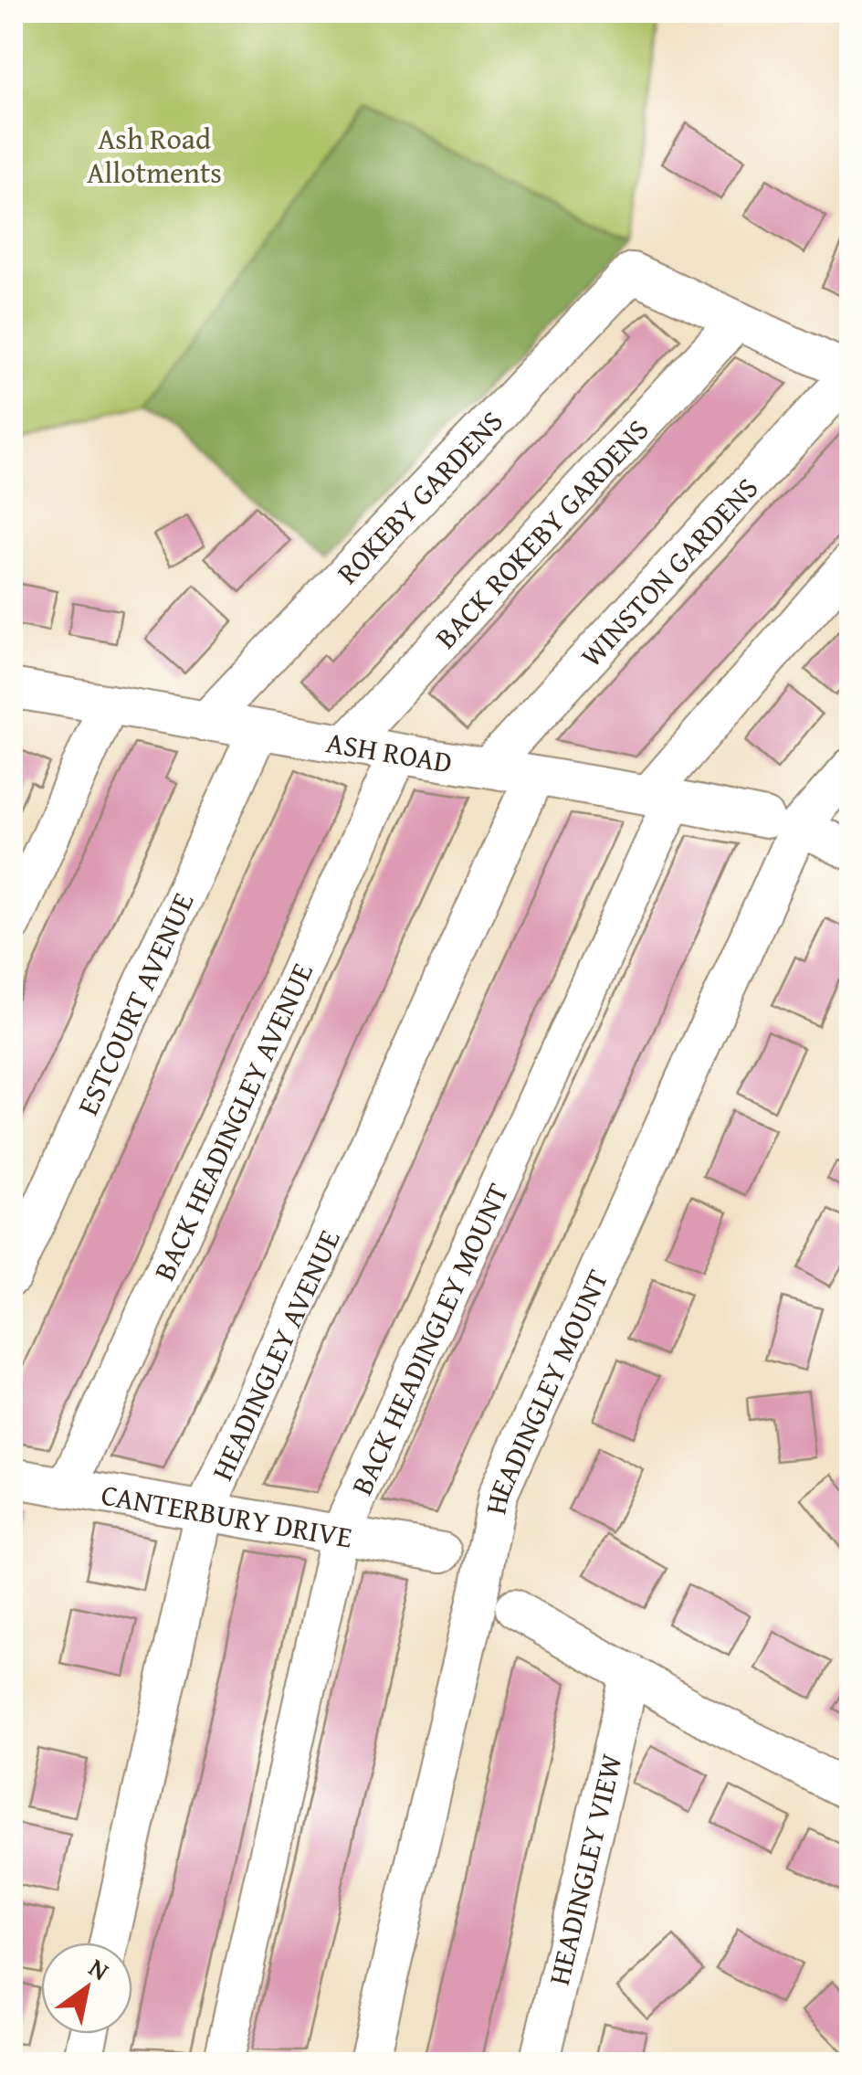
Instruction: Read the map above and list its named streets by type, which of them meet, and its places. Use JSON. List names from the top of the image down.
{
  "streets": {
    "street": [
      "ROKEBY GARDENS",
      "BACK ROKEBY GARDENS",
      "WINSTON GARDENS",
      "ASH ROAD",
      "ESTCOURT AVENUE",
      "BACK HEADINGLEY AVENUE",
      "BACK HEADINGLEY MOUNT",
      "HEADINGLEY AVENUE",
      "HEADINGLEY MOUNT",
      "CANTERBURY DRIVE",
      "HEADINGLEY VIEW"
    ]
  },
  "crossings": [
    ["ROKEBY GARDENS", "BACK ROKEBY GARDENS"],
    ["ROKEBY GARDENS", "ASH ROAD"],
    ["BACK ROKEBY GARDENS", "ASH ROAD"],
    ["WINSTON GARDENS", "ASH ROAD"],
    ["ASH ROAD", "ESTCOURT AVENUE"],
    ["ASH ROAD", "BACK HEADINGLEY AVENUE"],
    ["ASH ROAD", "BACK HEADINGLEY MOUNT"],
    ["ASH ROAD", "HEADINGLEY AVENUE"],
    ["ASH ROAD", "HEADINGLEY MOUNT"],
    ["BACK HEADINGLEY AVENUE", "CANTERBURY DRIVE"],
    ["BACK HEADINGLEY MOUNT", "CANTERBURY DRIVE"],
    ["HEADINGLEY AVENUE", "CANTERBURY DRIVE"]
  ],
  "parks": ["Ash Road Allotments"],
  "north": "top right"
}
